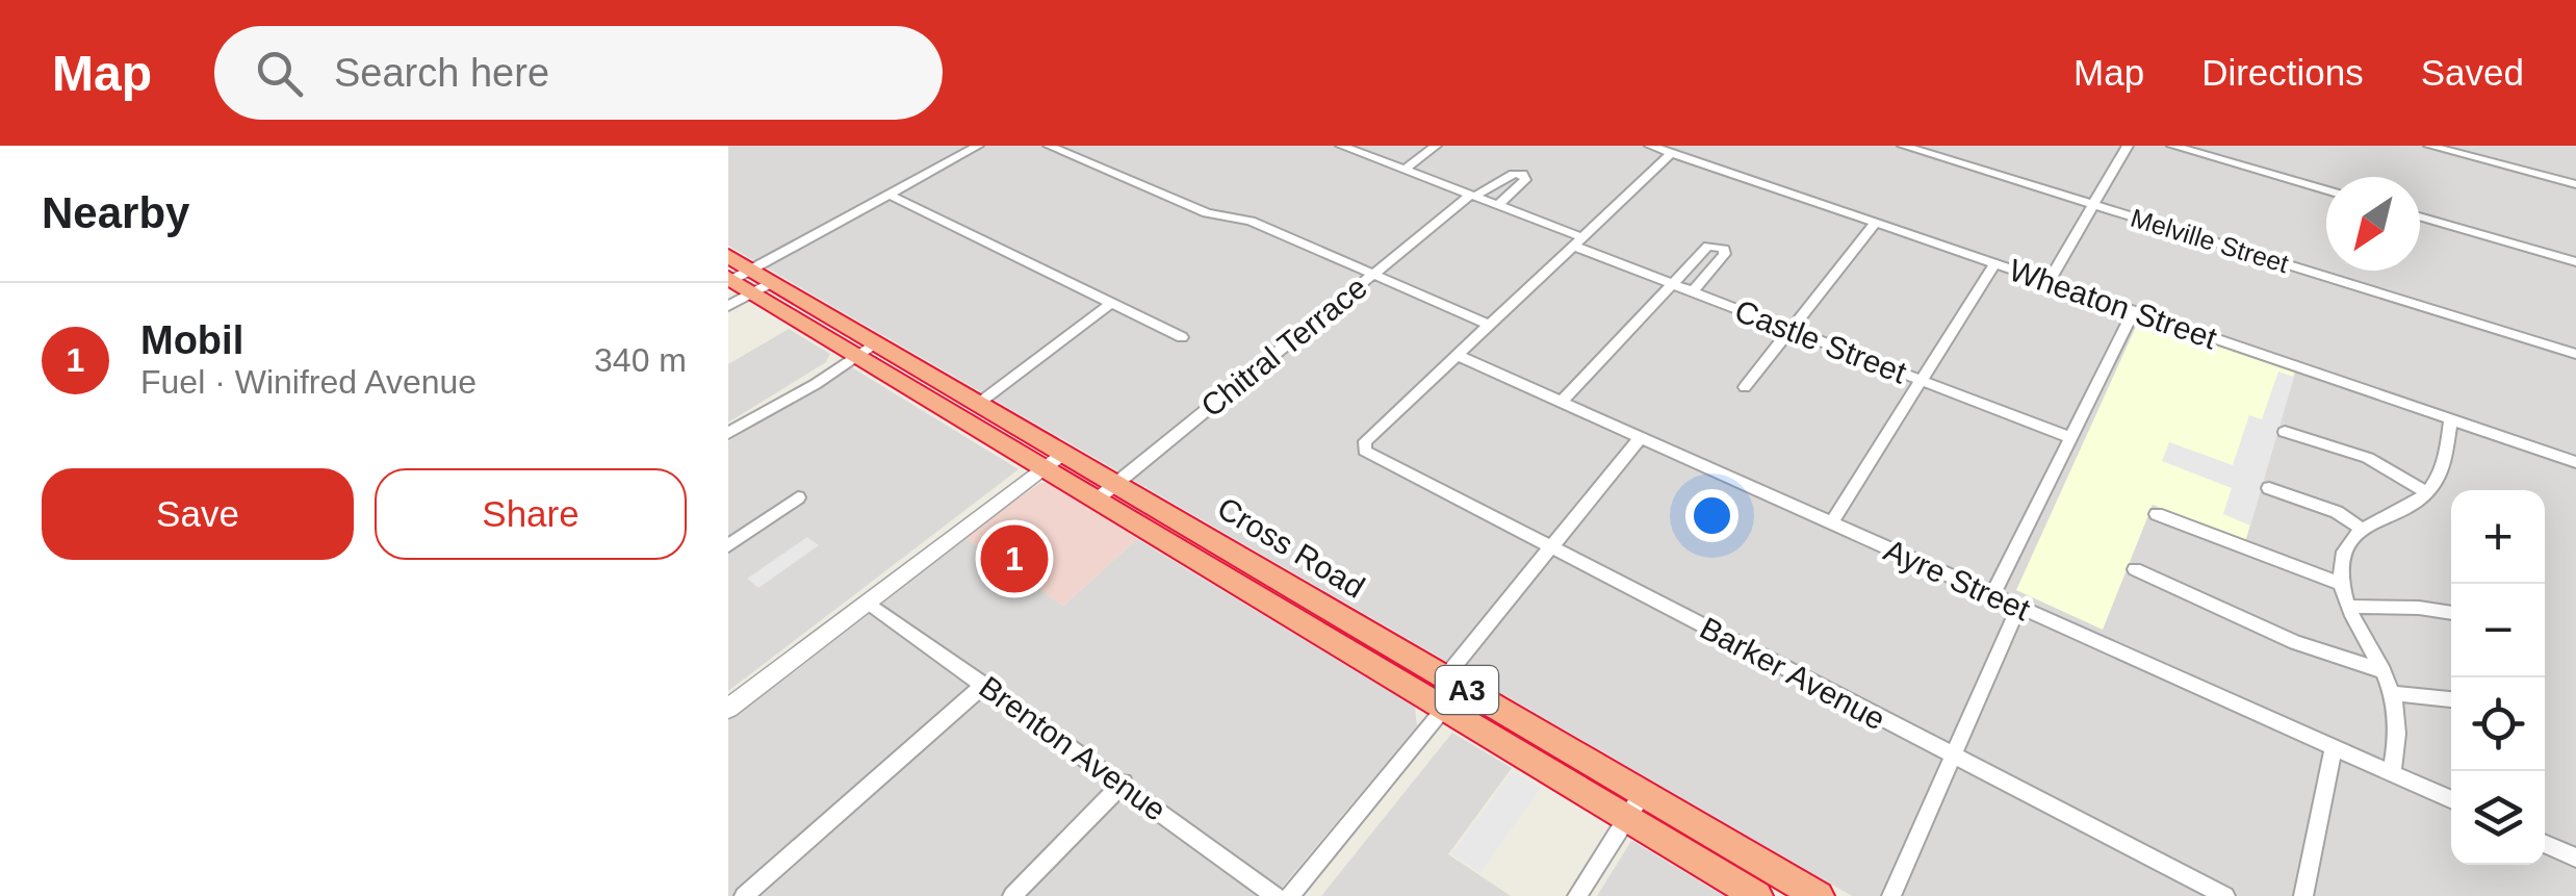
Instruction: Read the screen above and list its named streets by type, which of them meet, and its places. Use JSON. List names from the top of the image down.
{
  "streets": {
    "highway": ["Cross Road", "A3"],
    "street": [
      "Melville Street",
      "Wheaton Street",
      "Castle Street",
      "Chitral Terrace",
      "Ayre Street",
      "Barker Avenue",
      "Brenton Avenue"
    ]
  },
  "crossings": [
    ["Castle Street", "Chitral Terrace"],
    ["Chitral Terrace", "Cross Road"]
  ],
  "north": "bottom left",
  "page": {
    "header": "Map",
    "search": "Search here",
    "nav": ["Map", "Directions", "Saved"],
    "heading": "Nearby",
    "list": [
      {
        "mark": "1",
        "name": "Mobil",
        "note": "Fuel · Winifred Avenue",
        "value": "340 m"
      }
    ],
    "buttons": ["Save", "Share"],
    "map_buttons": ["+", "−"],
    "pins": "1"
  }
}
